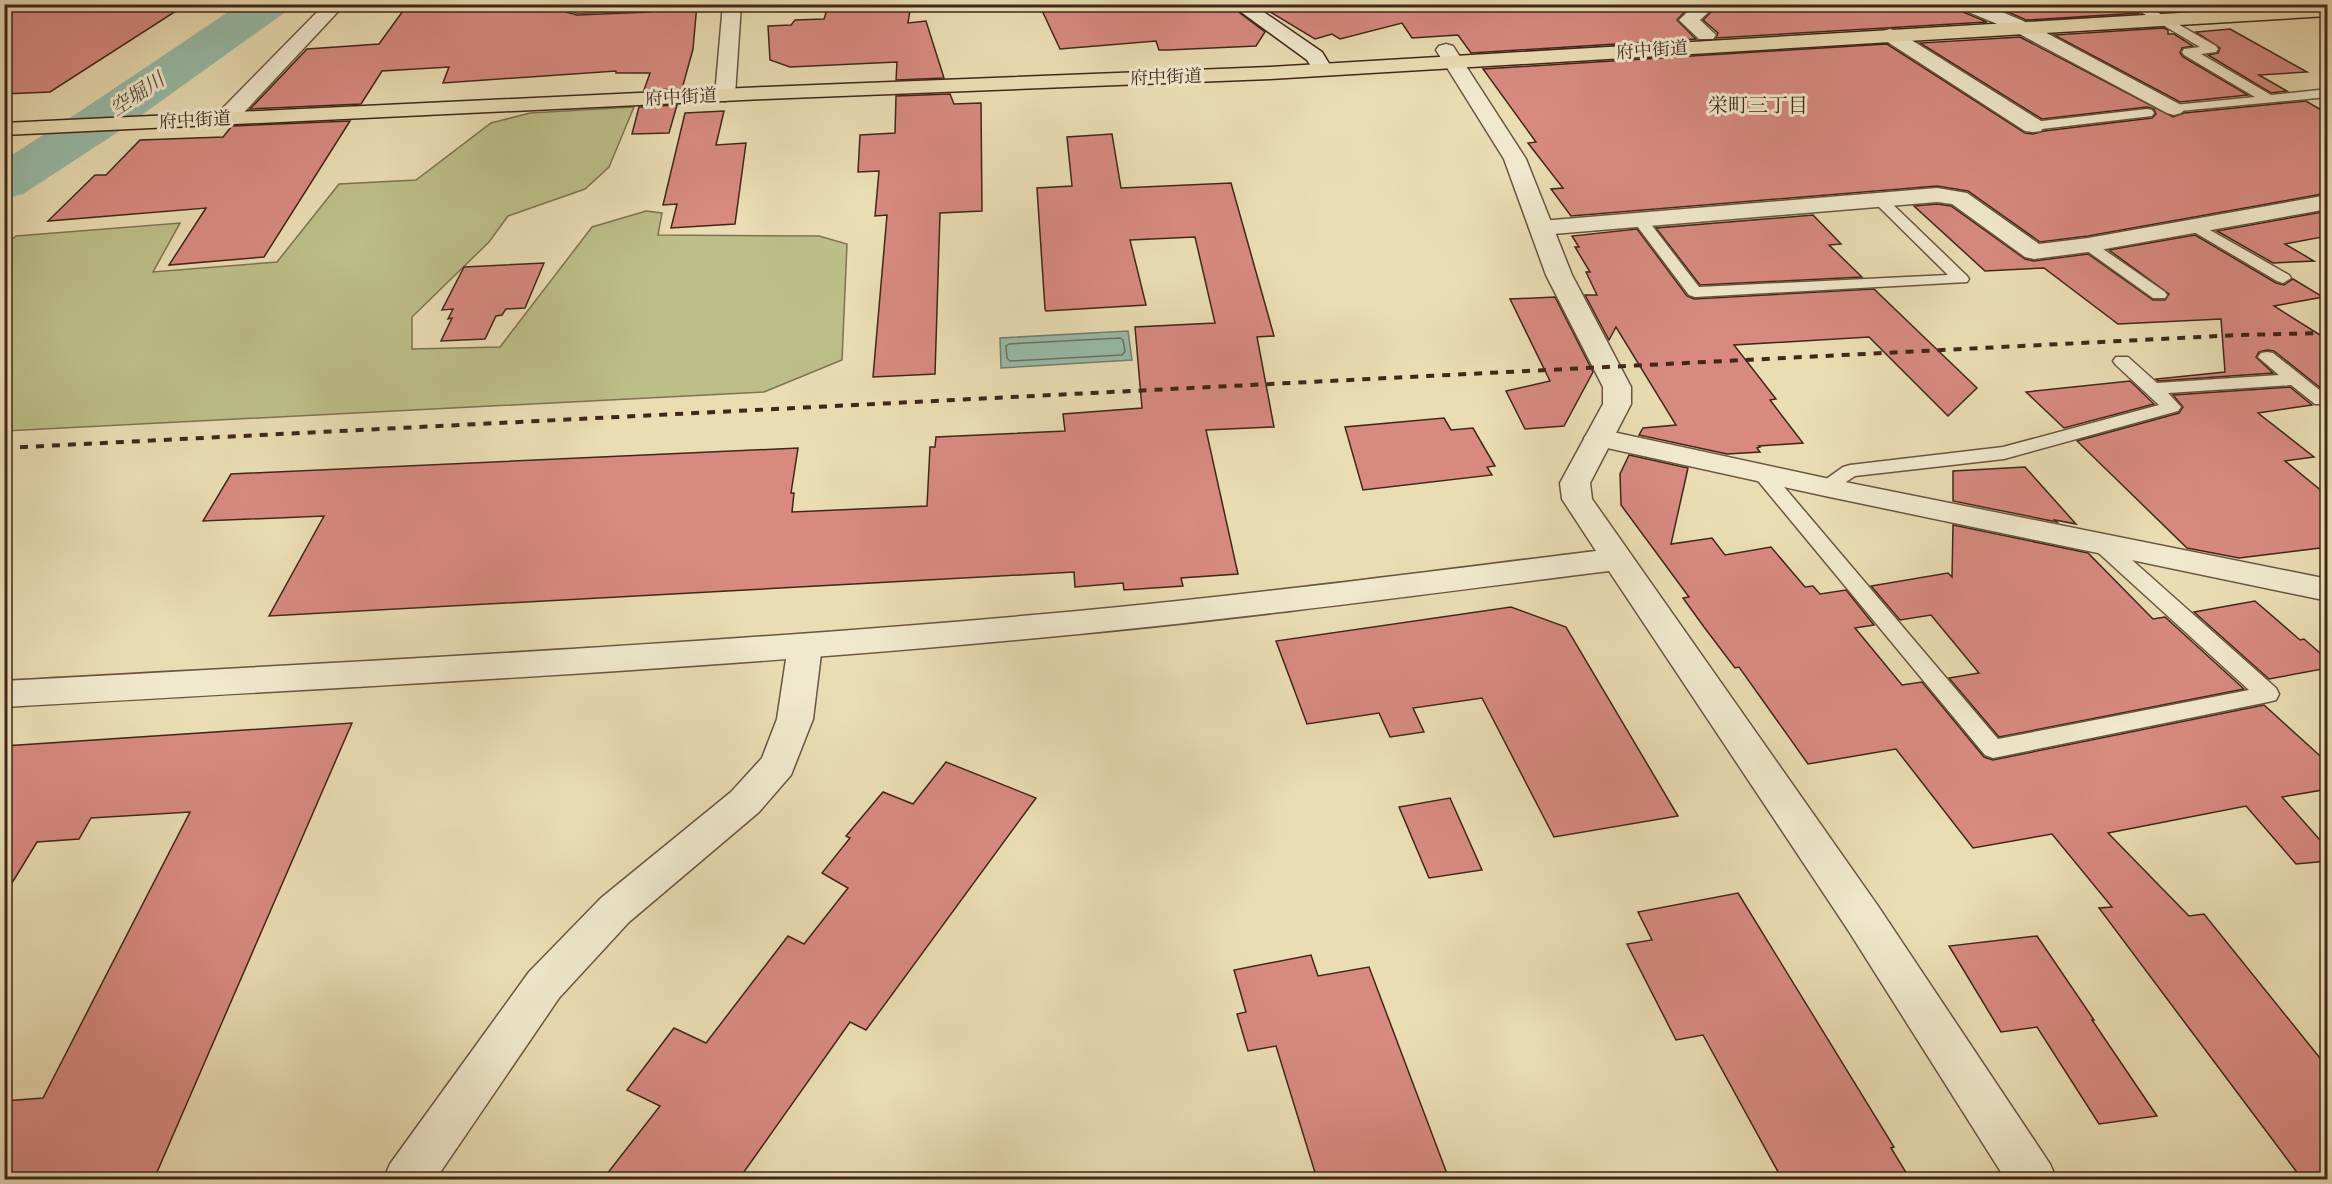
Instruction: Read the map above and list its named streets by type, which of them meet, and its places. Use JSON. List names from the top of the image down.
{
  "streets": {
    "main road": ["府中街道"]
  },
  "districts": ["栄町三丁目"],
  "water": ["空堀川"]
}
